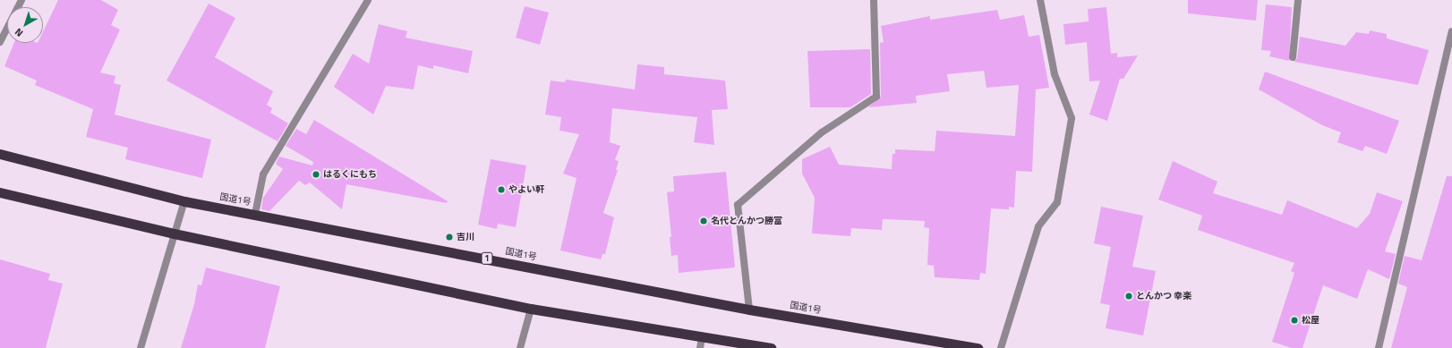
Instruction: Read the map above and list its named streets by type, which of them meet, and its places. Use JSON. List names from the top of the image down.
{
  "streets": {
    "highway": ["国道1号", "1"]
  },
  "places": [
    "はるくにもち",
    "やよい軒",
    "名代とんかつ勝富",
    "吉川",
    "とんかつ 幸楽",
    "松屋"
  ],
  "north": "bottom left"
}
